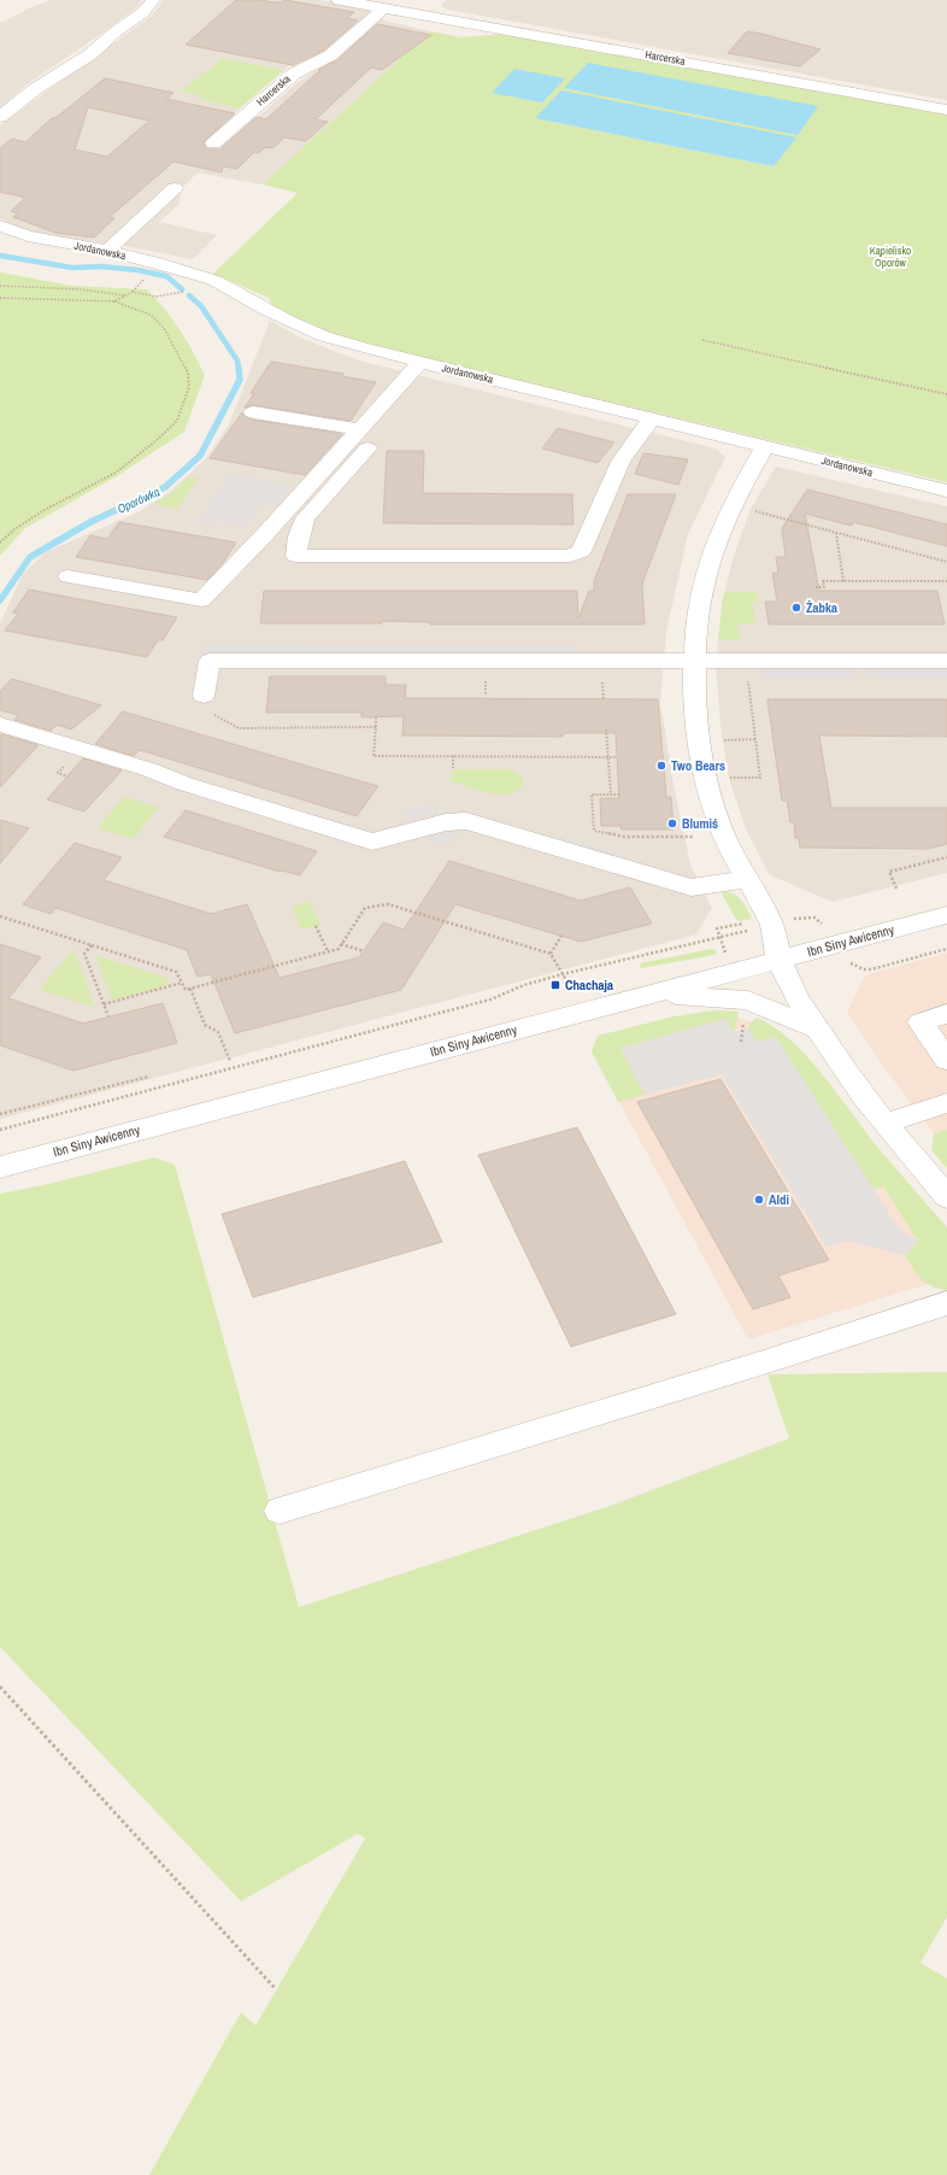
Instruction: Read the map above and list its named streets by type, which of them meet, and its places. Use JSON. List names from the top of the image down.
{
  "streets": {
    "street": ["Harcerska", "Jordanowska", "Ibn Siny Awicenny"]
  },
  "water": ["Oporówka"],
  "parks": ["Kąpielisko Oporów"],
  "places": {
    "other": [
      "Żabka",
      "Two Bears",
      "Blumiś",
      "Aldi"
    ],
    "transit": ["Chachaja"]
  }
}
